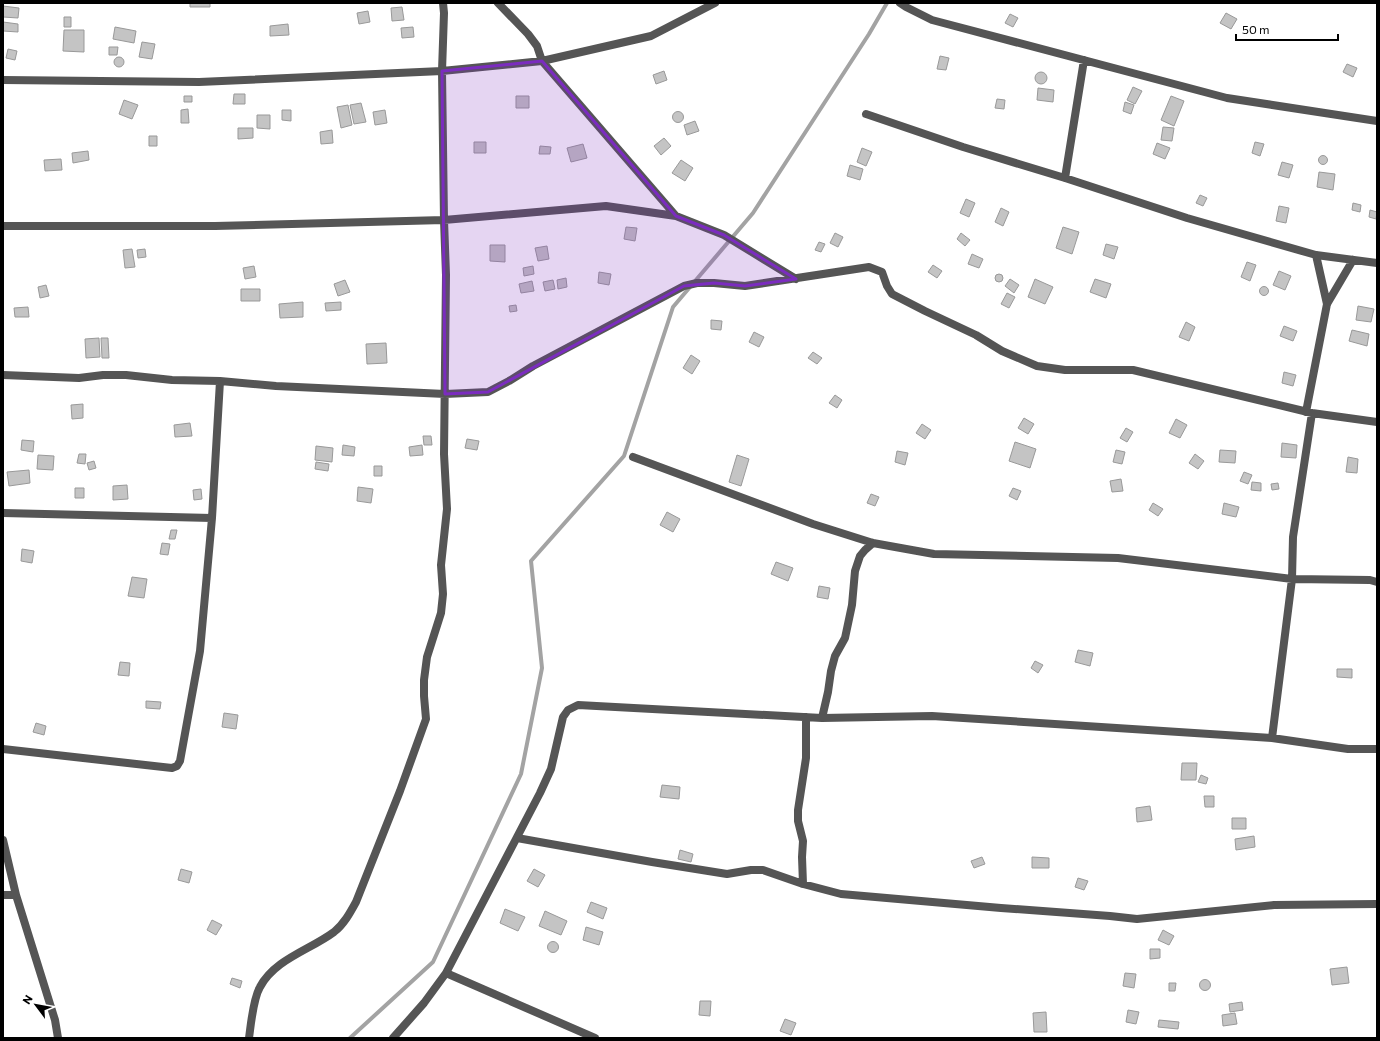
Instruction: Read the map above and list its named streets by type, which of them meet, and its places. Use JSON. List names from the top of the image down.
{
  "scale_bar": "50 m",
  "north": "top left"
}
